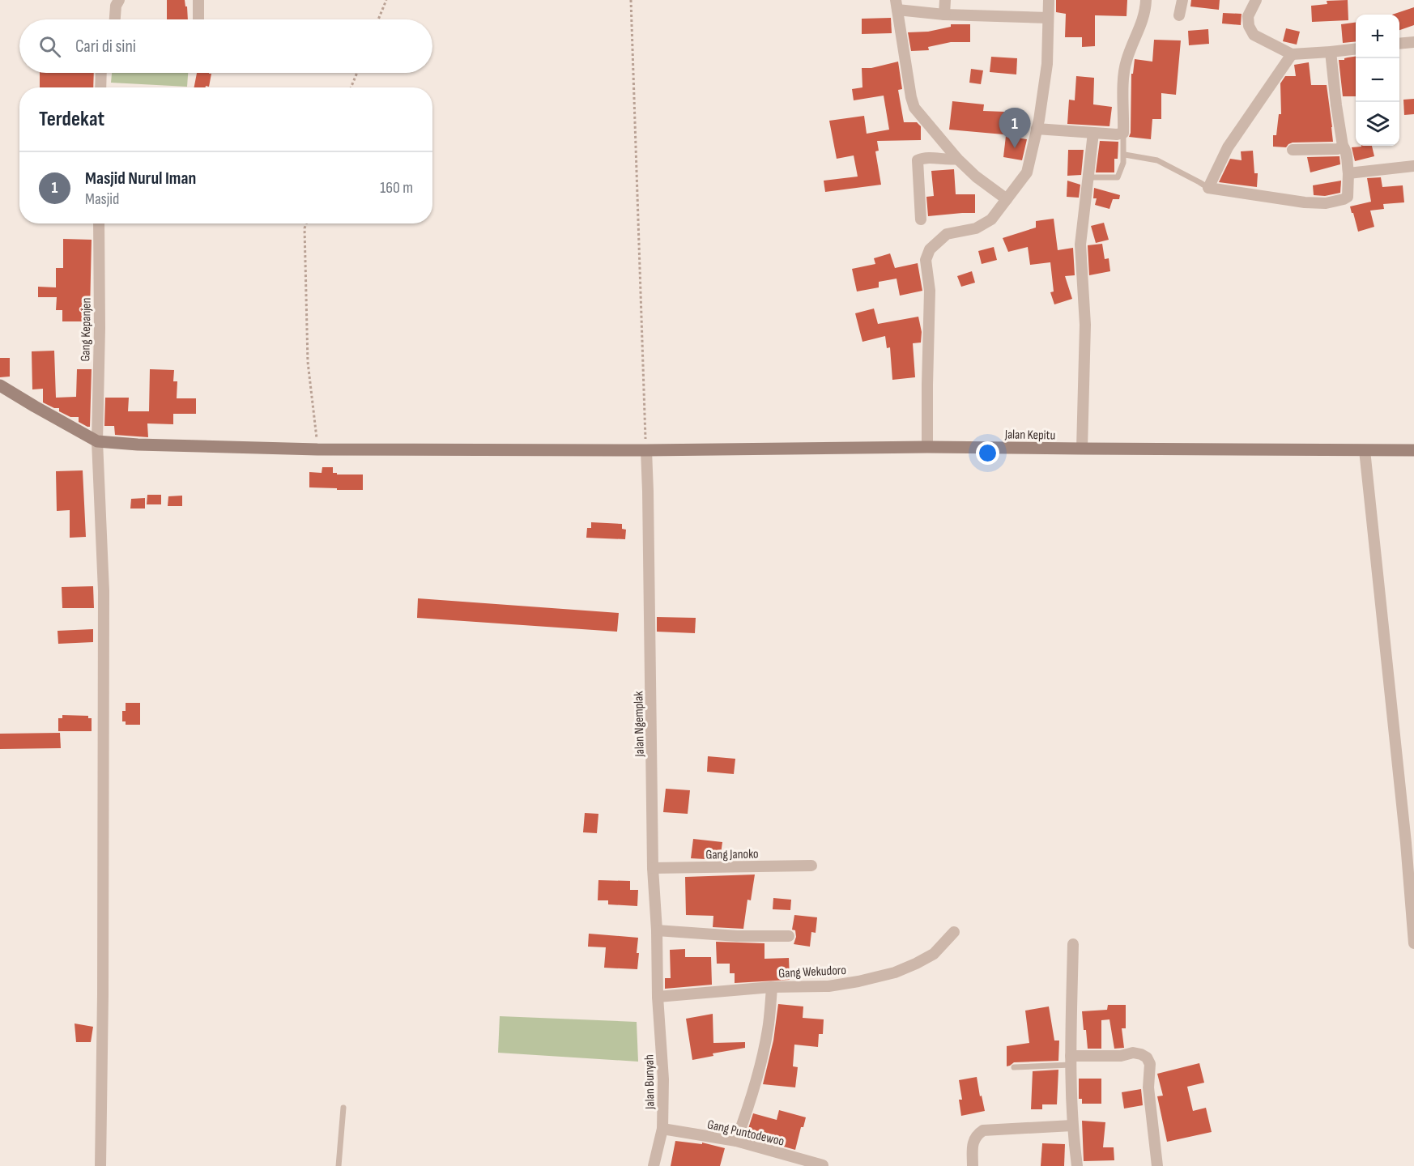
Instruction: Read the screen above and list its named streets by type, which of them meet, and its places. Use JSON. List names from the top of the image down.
{
  "streets": {
    "street": [
      "Gang Kepanjen",
      "Jalan Kepitu",
      "Jalan Ngemplak",
      "Gang Janoko",
      "Gang Wekudoro",
      "Jalan Bunyah",
      "Gang Puntodewoo"
    ]
  },
  "crossings": [
    ["Gang Kepanjen", "Jalan Kepitu"],
    ["Jalan Kepitu", "Jalan Ngemplak"],
    ["Jalan Ngemplak", "Gang Janoko"],
    ["Jalan Ngemplak", "Gang Wekudoro"],
    ["Jalan Ngemplak", "Jalan Bunyah"],
    ["Gang Wekudoro", "Jalan Bunyah"],
    ["Jalan Bunyah", "Gang Puntodewoo"]
  ],
  "page": {
    "map_buttons": ["+", "−"],
    "search": "Cari di sini",
    "heading": "Terdekat",
    "pins": "1",
    "list": [
      {
        "mark": "1",
        "name": "Masjid Nurul Iman",
        "note": "Masjid",
        "value": "160 m"
      }
    ]
  }
}
